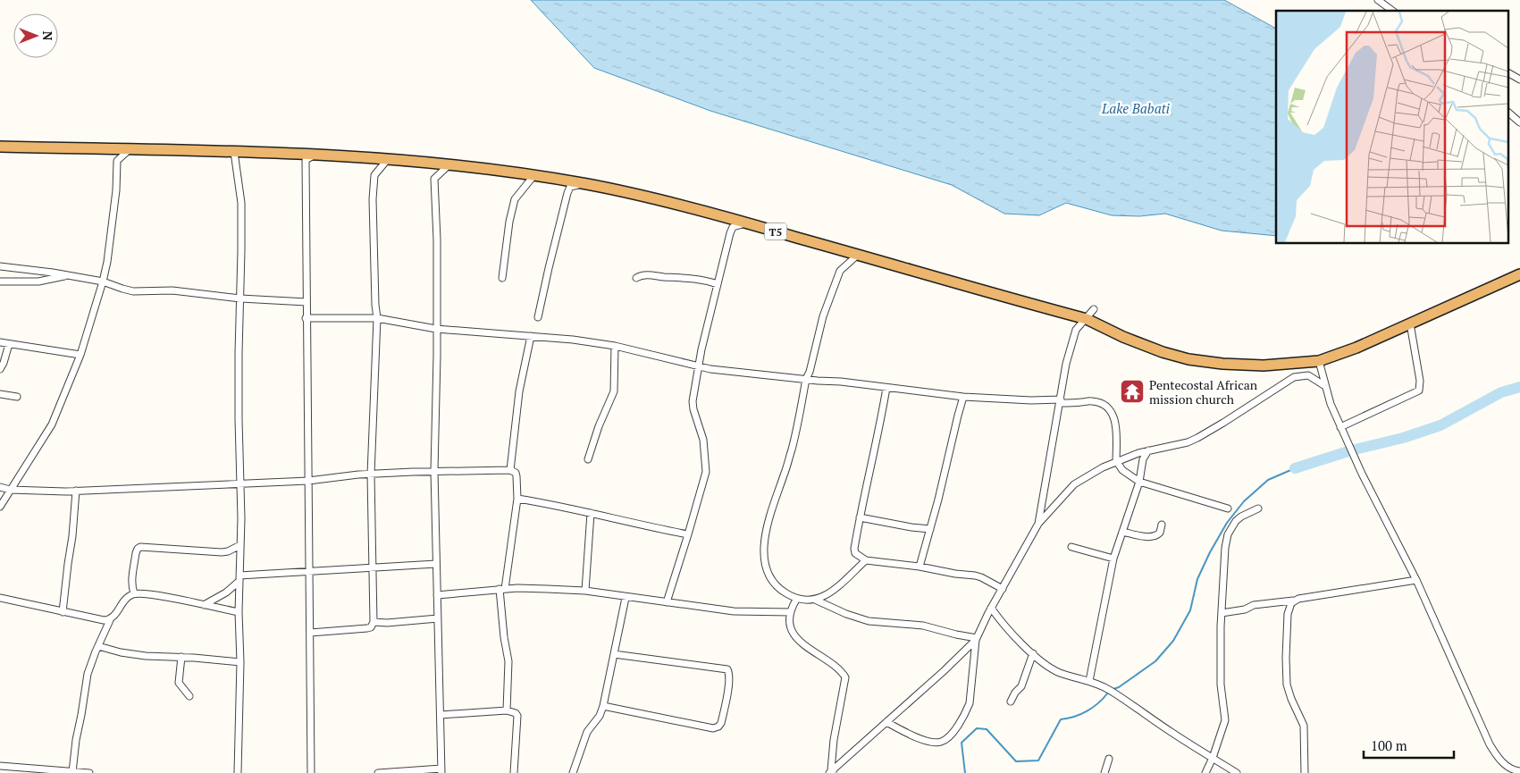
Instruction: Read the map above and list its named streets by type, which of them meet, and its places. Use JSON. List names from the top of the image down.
{
  "streets": {
    "highway": ["T5"]
  },
  "water": ["Lake Babati"],
  "places": {
    "temple": ["Pentecostal African mission church"]
  },
  "scale_bar": "100 m",
  "north": "right"
}
